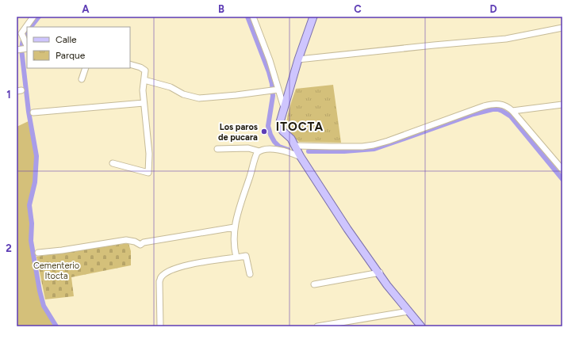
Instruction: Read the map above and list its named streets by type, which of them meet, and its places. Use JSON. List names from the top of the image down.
{
  "districts": ["ITOCTA"],
  "parks": ["Cementerio Itocta"],
  "places": ["Los paros de pucara"],
  "legend": ["Calle", "Parque"],
  "grid": {
    "columns": [
      "A",
      "B",
      "C",
      "D"
    ],
    "rows": ["1", "2"]
  }
}
